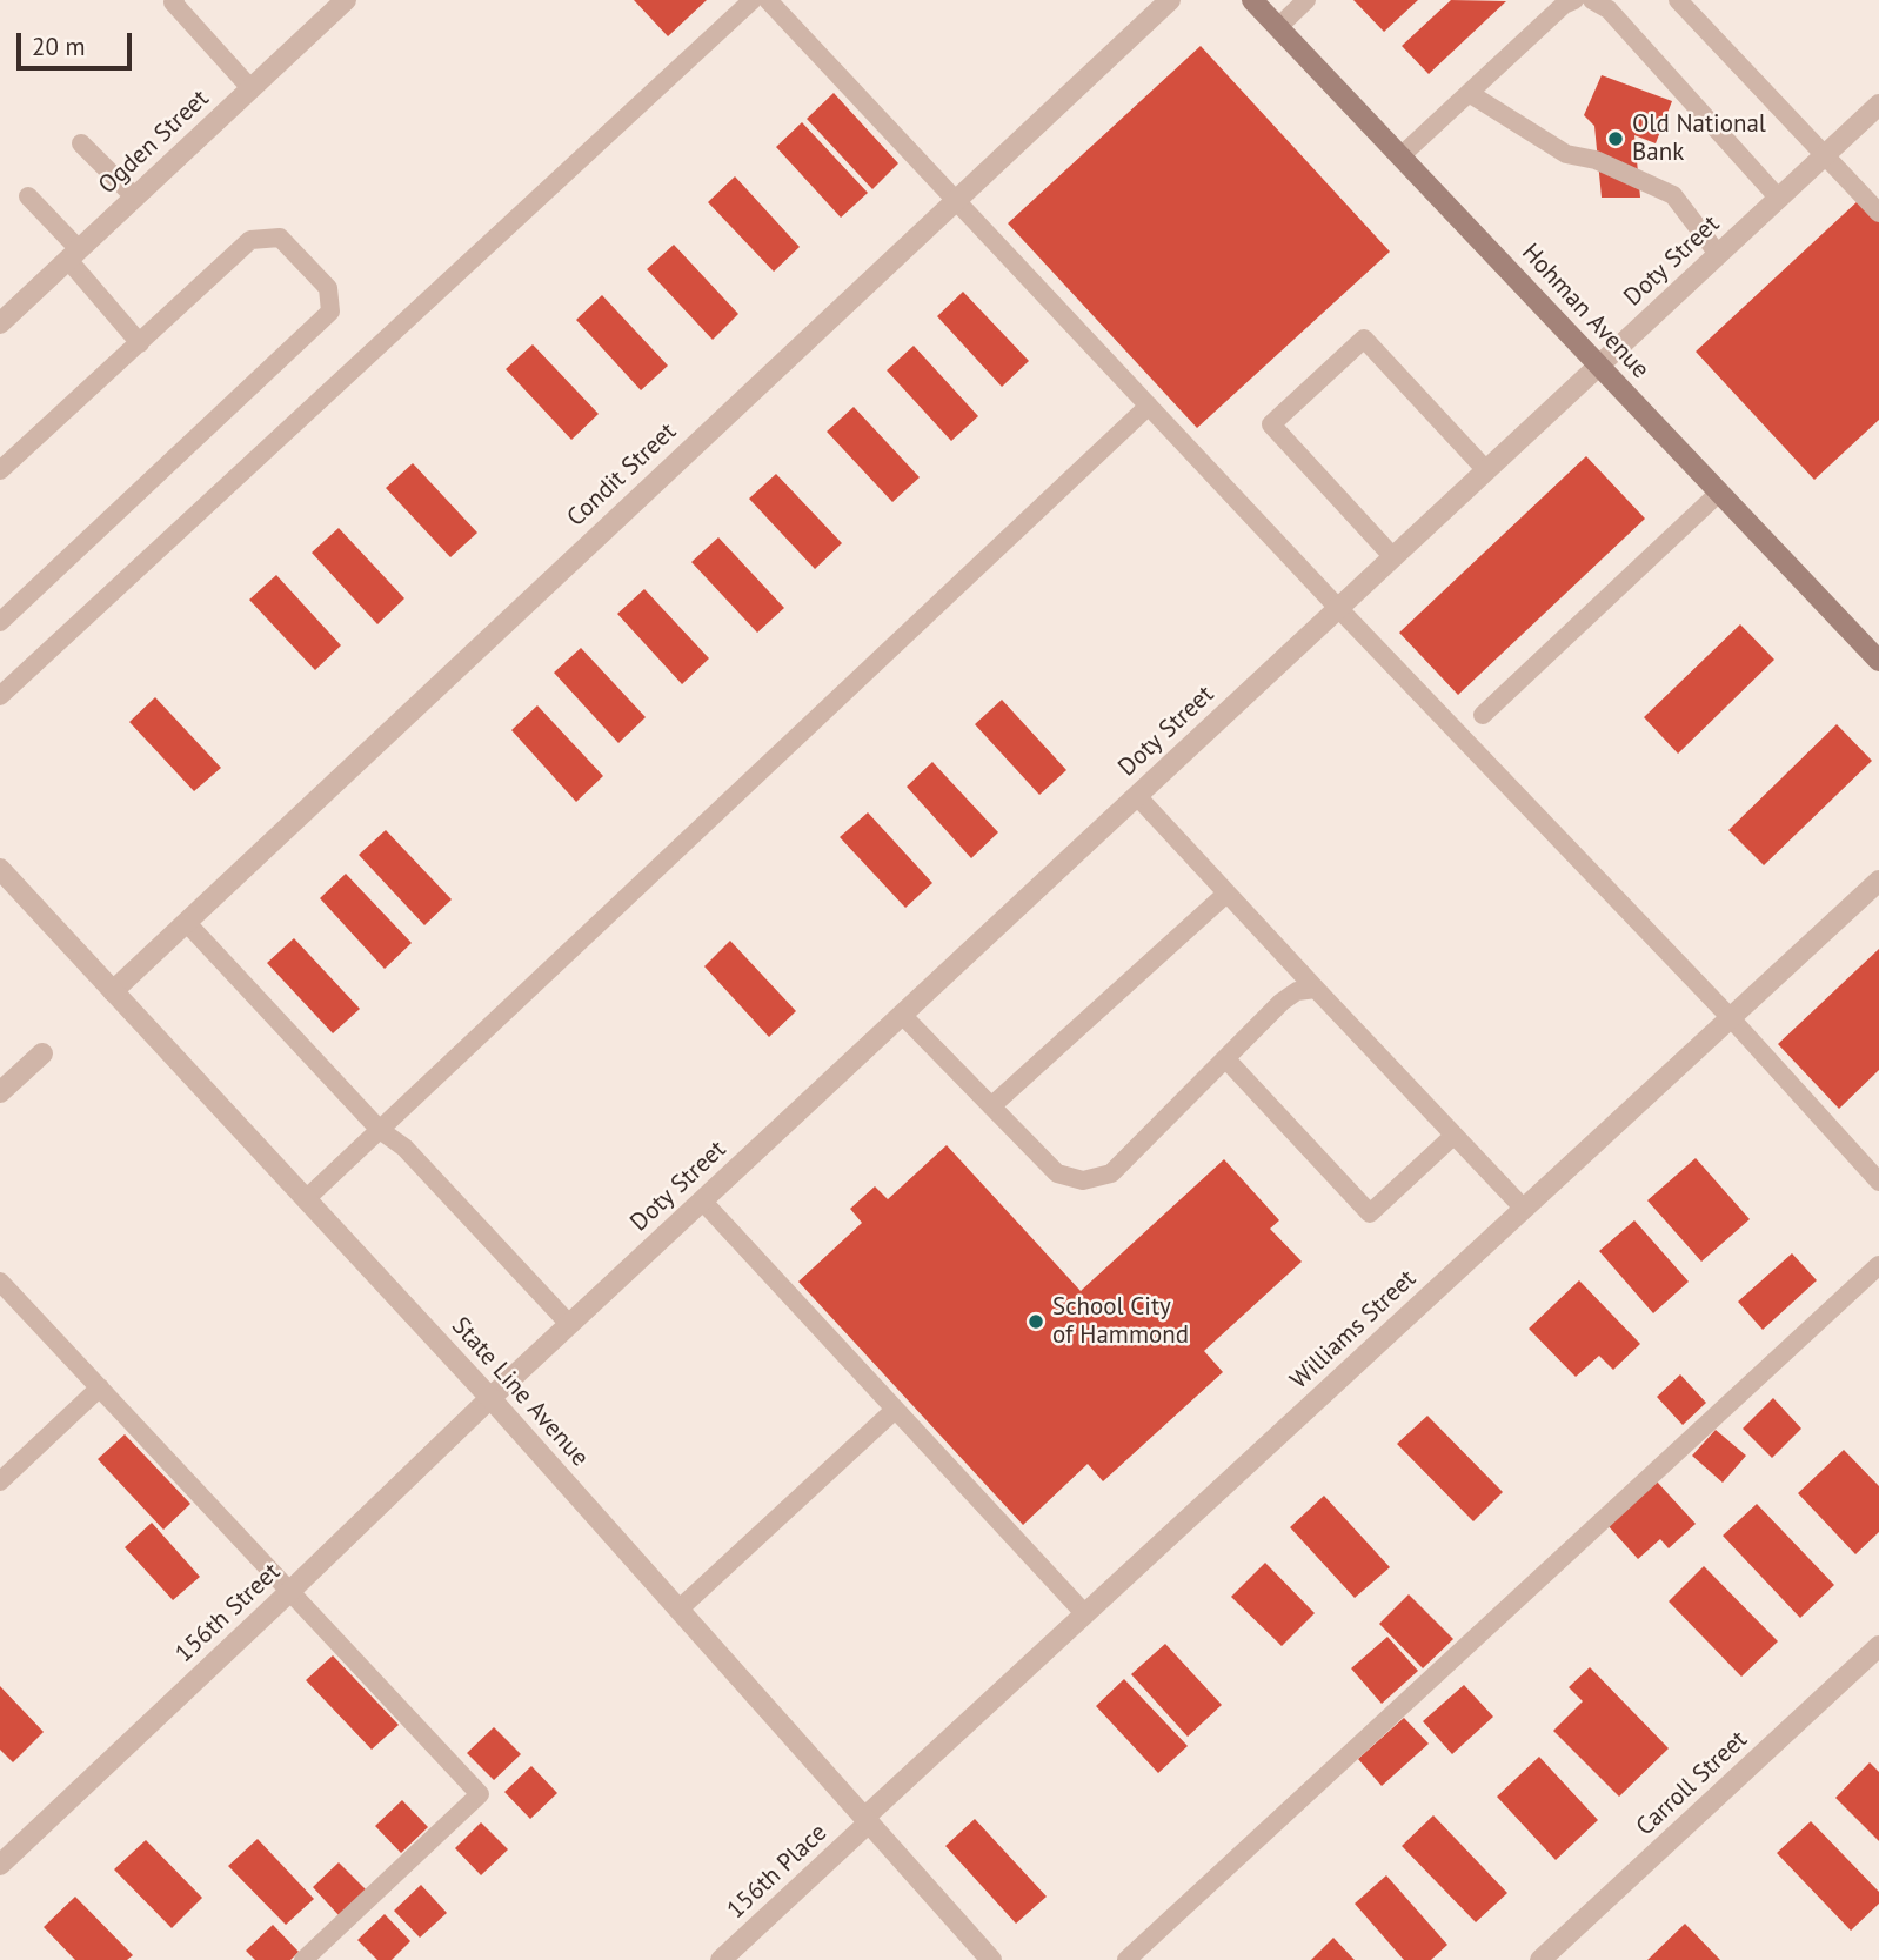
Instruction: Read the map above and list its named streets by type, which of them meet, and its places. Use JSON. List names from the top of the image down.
{
  "streets": {
    "main road": ["Hohman Avenue"],
    "street": [
      "Ogden Street",
      "Doty Street",
      "Condit Street",
      "Williams Street",
      "State Line Avenue",
      "156th Street",
      "Carroll Street",
      "156th Place"
    ]
  },
  "crossings": [
    ["Doty Street", "Hohman Avenue"],
    ["Doty Street", "State Line Avenue"],
    ["Doty Street", "156th Street"],
    ["Condit Street", "State Line Avenue"],
    ["Williams Street", "State Line Avenue"],
    ["Williams Street", "156th Place"],
    ["State Line Avenue", "156th Street"],
    ["State Line Avenue", "156th Place"]
  ],
  "places": ["Old National Bank", "School City of Hammond"],
  "scale_bar": "20 m"
}
